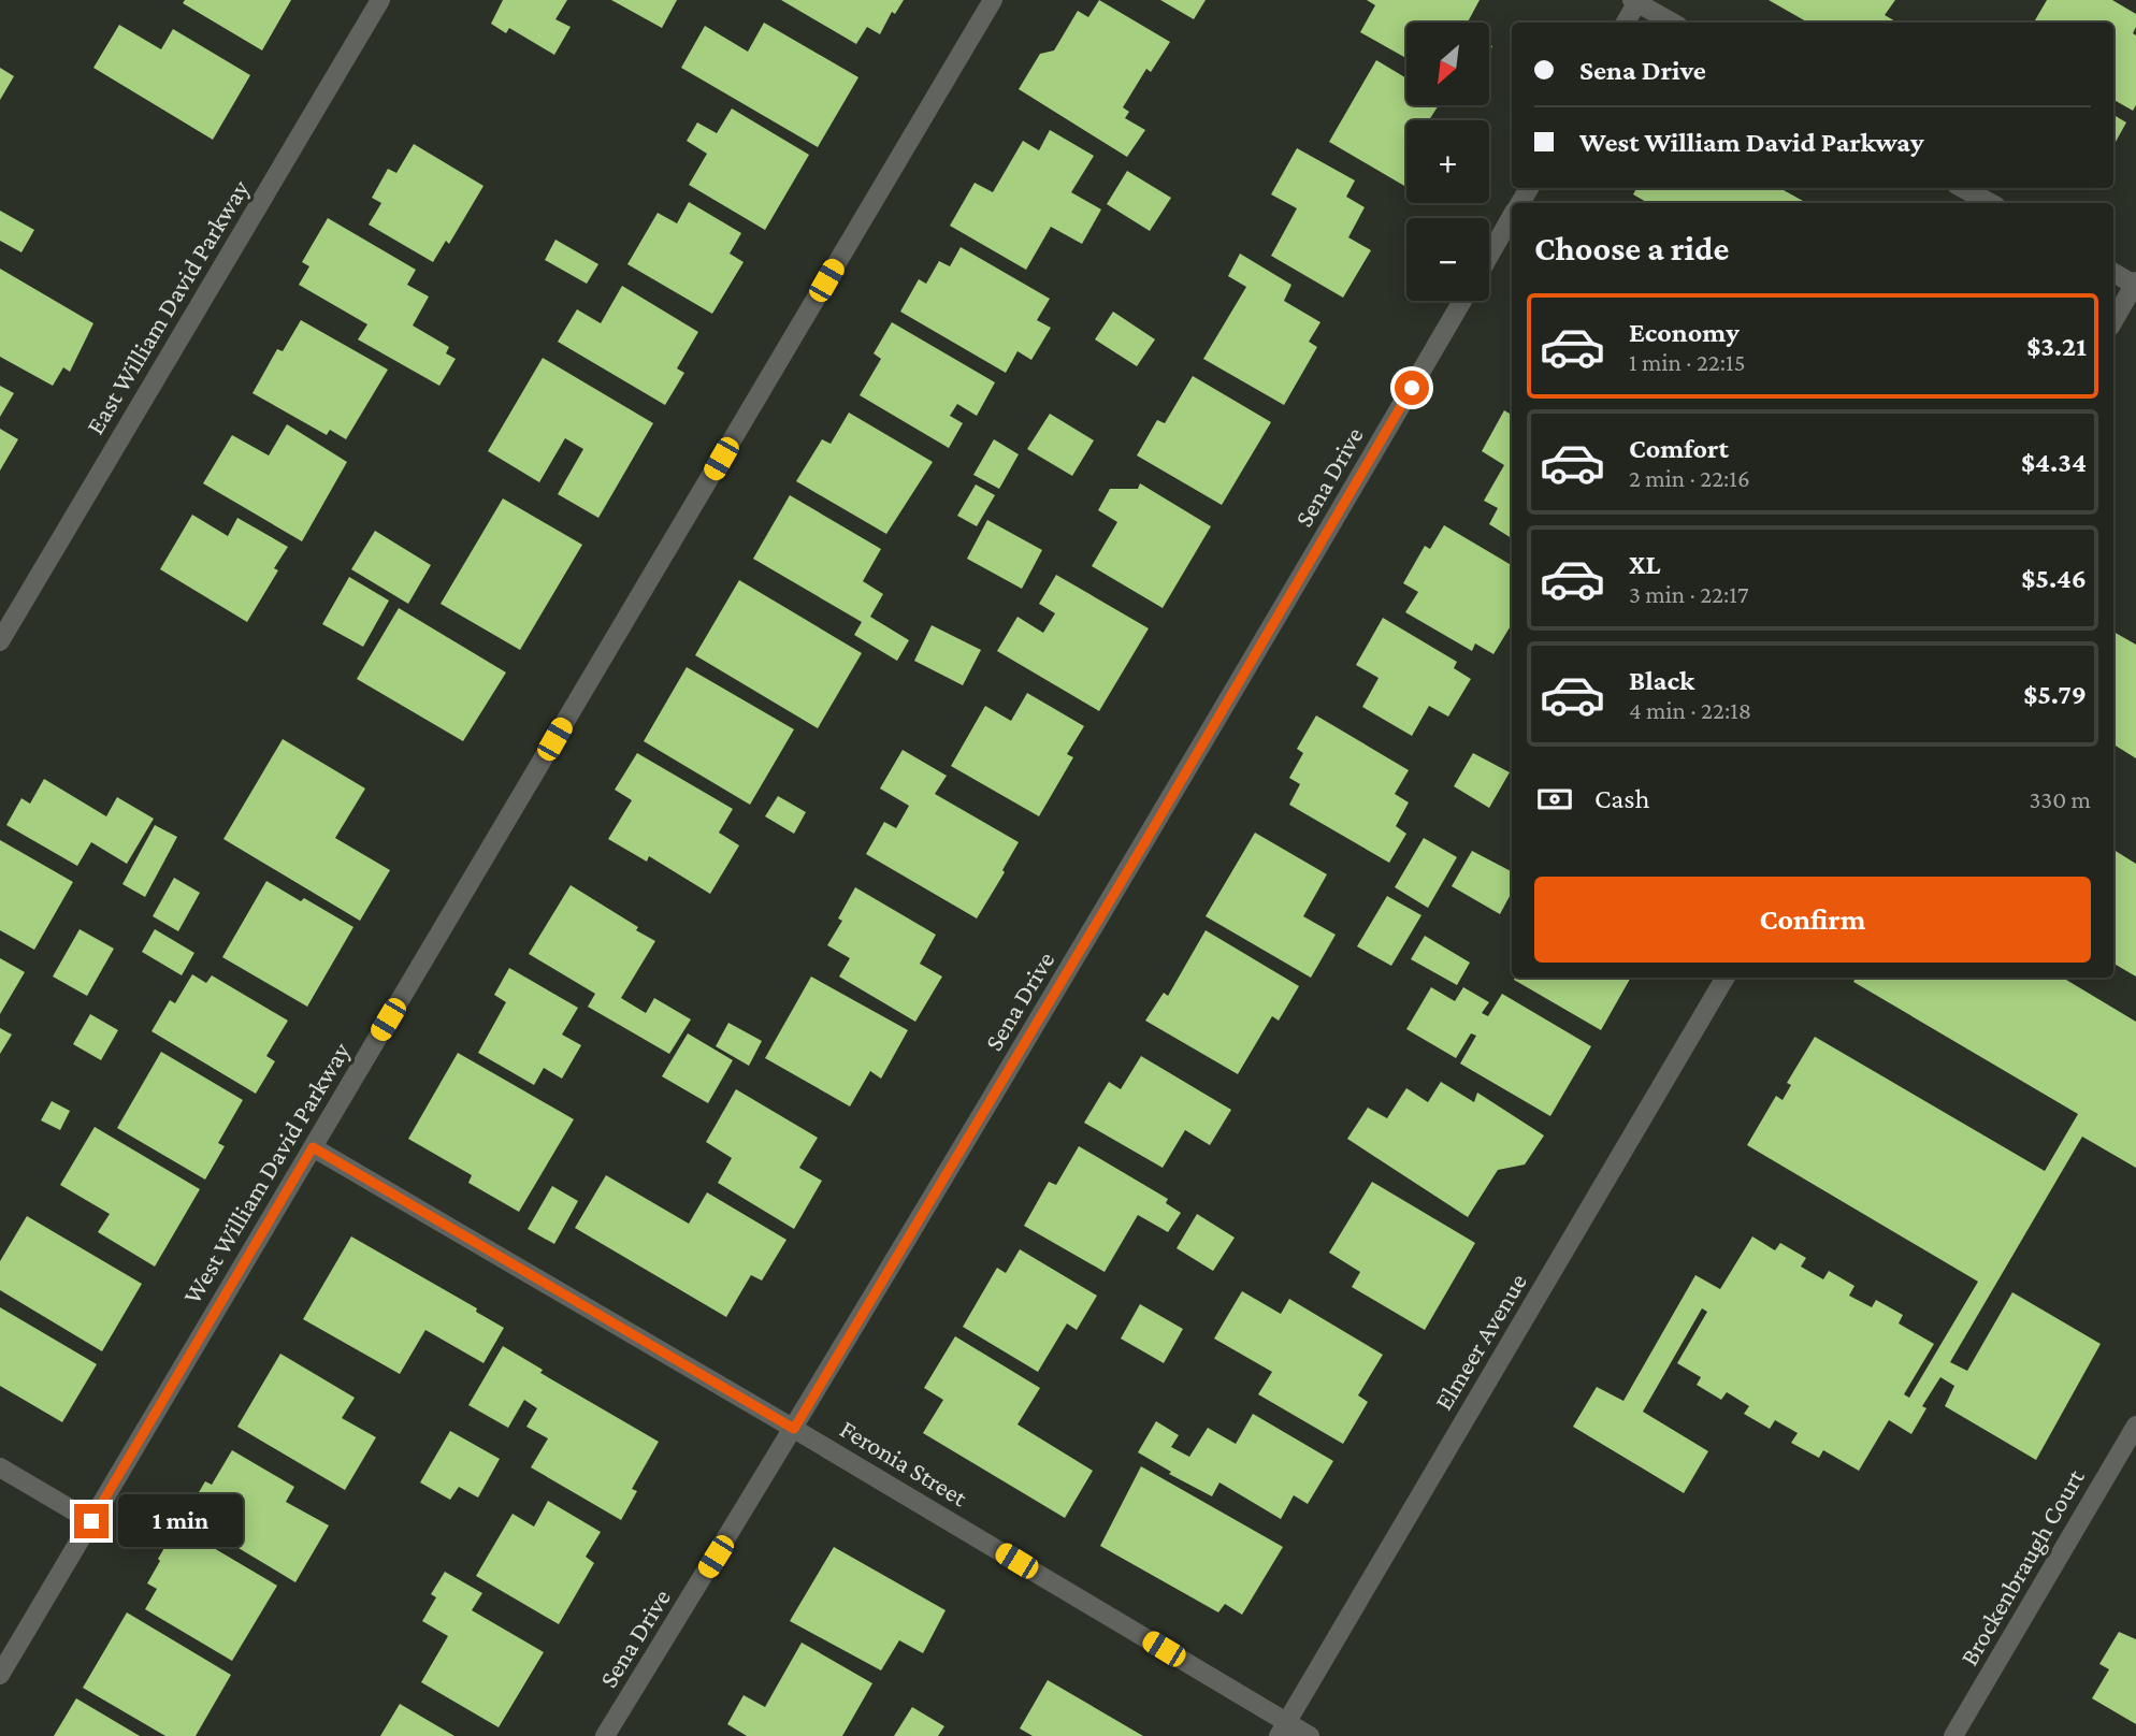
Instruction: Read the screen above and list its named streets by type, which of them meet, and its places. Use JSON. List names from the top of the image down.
{
  "streets": {
    "street": [
      "East William David Parkway",
      "Sena Drive",
      "West William David Parkway",
      "Elmeer Avenue",
      "Feronia Street",
      "Brockenbraugh Court"
    ]
  },
  "crossings": [
    ["Sena Drive", "Feronia Street"],
    ["West William David Parkway", "Feronia Street"],
    ["Elmeer Avenue", "Feronia Street"]
  ],
  "north": "bottom left",
  "page": {
    "map_buttons": ["+", "−"],
    "banner": ["Sena Drive", "West William David Parkway"],
    "heading": "Choose a ride",
    "list": [
      {
        "name": "Economy",
        "note": "1 min · 22:15",
        "value": "$3.21"
      },
      {
        "name": "Comfort",
        "note": "2 min · 22:16",
        "value": "$4.34"
      },
      {
        "name": "XL",
        "note": "3 min · 22:17",
        "value": "$5.46"
      },
      {
        "name": "Black",
        "note": "4 min · 22:18",
        "value": "$5.79"
      }
    ],
    "pay": ["Cash", "330 m"],
    "buttons": "Confirm",
    "bubble": "1 min"
  }
}
